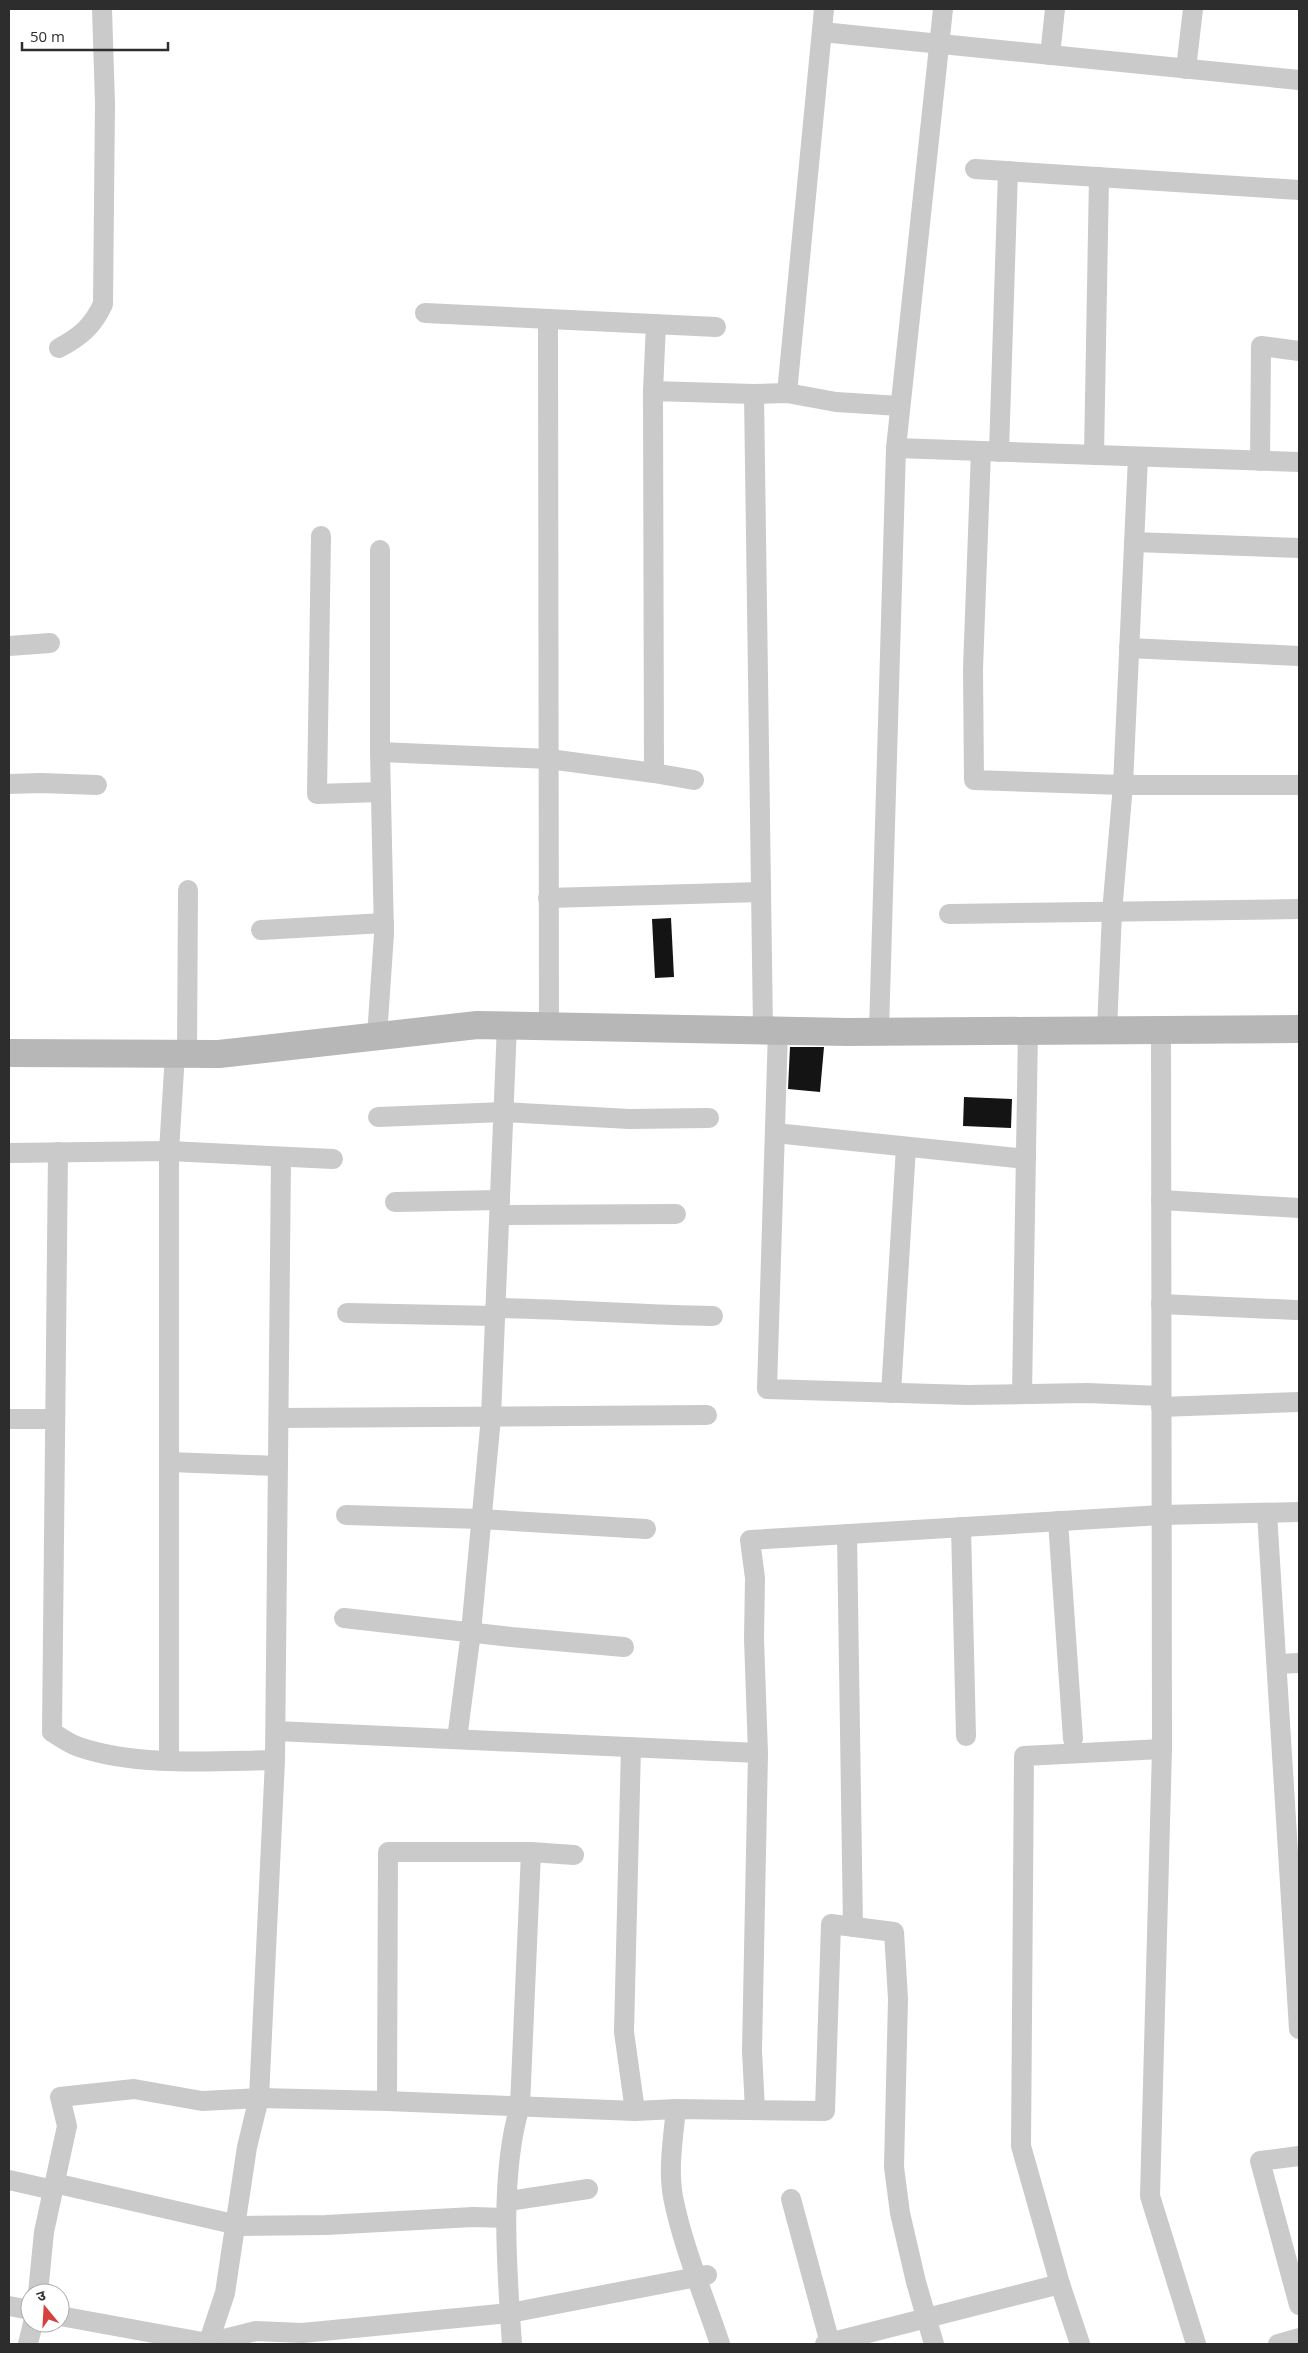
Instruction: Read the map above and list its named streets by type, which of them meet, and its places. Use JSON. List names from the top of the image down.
{
  "scale_bar": "50 m",
  "north": "top"
}
